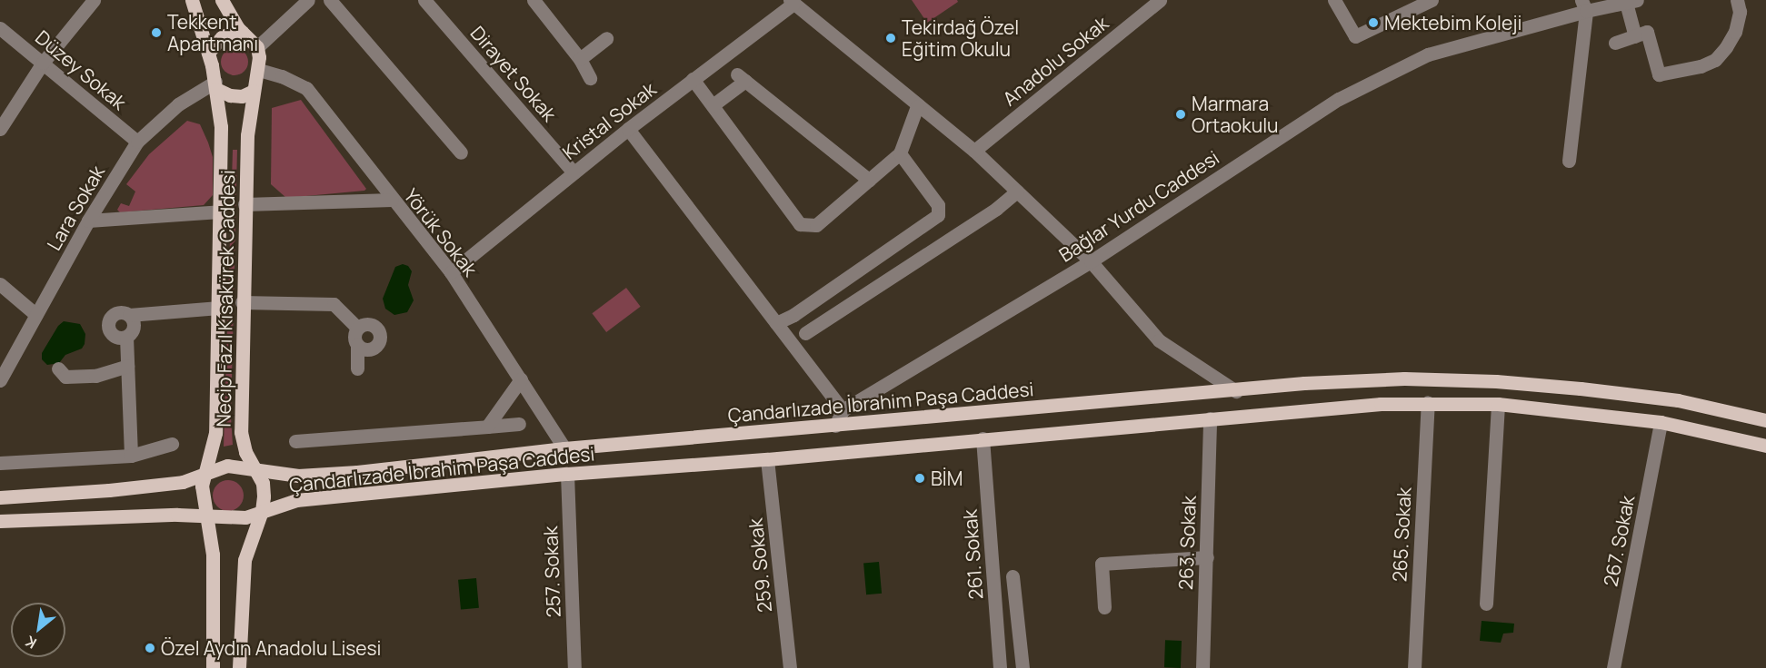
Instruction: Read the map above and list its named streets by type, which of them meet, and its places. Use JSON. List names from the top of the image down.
{
  "streets": {
    "main road": ["Necip Fazıl Kısakürek Caddesi", "Çandarlızade İbrahim Paşa Caddesi"],
    "street": [
      "Anadolu Sokak",
      "Düzey Sokak",
      "Dirayet Sokak",
      "Kristal Sokak",
      "Bağlar Yurdu Caddesi",
      "Lara Sokak",
      "Yörük Sokak",
      "265. Sokak",
      "267. Sokak",
      "263. Sokak",
      "261. Sokak",
      "259. Sokak",
      "257. Sokak"
    ]
  },
  "crossings": [
    ["Düzey Sokak", "Lara Sokak"],
    ["Dirayet Sokak", "Kristal Sokak"],
    ["Kristal Sokak", "Yörük Sokak"],
    ["Lara Sokak", "Yörük Sokak"],
    ["Lara Sokak", "Necip Fazıl Kısakürek Caddesi"],
    ["Yörük Sokak", "Necip Fazıl Kısakürek Caddesi"],
    ["Yörük Sokak", "Çandarlızade İbrahim Paşa Caddesi"],
    ["Necip Fazıl Kısakürek Caddesi", "Çandarlızade İbrahim Paşa Caddesi"],
    ["Çandarlızade İbrahim Paşa Caddesi", "265. Sokak"],
    ["Çandarlızade İbrahim Paşa Caddesi", "267. Sokak"],
    ["Çandarlızade İbrahim Paşa Caddesi", "263. Sokak"],
    ["Çandarlızade İbrahim Paşa Caddesi", "261. Sokak"],
    ["Çandarlızade İbrahim Paşa Caddesi", "259. Sokak"],
    ["Çandarlızade İbrahim Paşa Caddesi", "257. Sokak"]
  ],
  "places": [
    "Mektebim Koleji",
    "Tekkent Apartmanı",
    "Tekirdağ Özel Eğitim Okulu",
    "Marmara Ortaokulu",
    "BİM",
    "Özel Aydın Anadolu Lisesi"
  ],
  "north": "bottom left"
}
